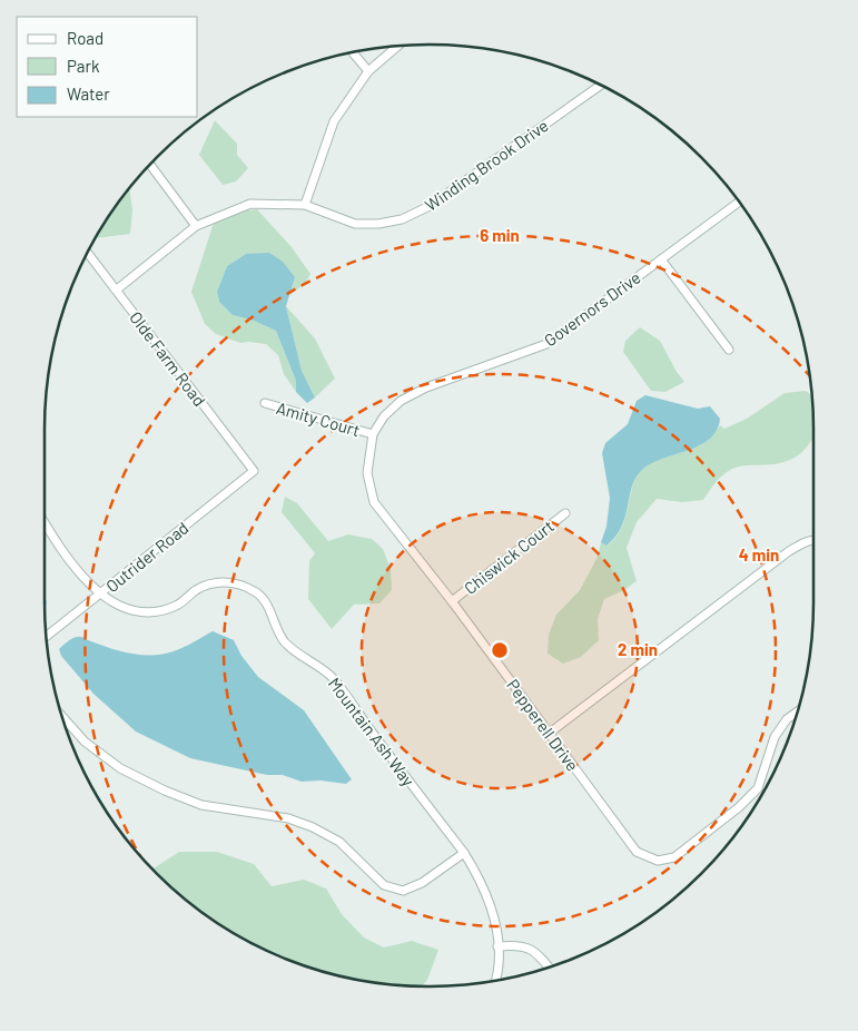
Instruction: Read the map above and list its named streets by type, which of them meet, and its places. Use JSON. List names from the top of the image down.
{
  "streets": {
    "street": [
      "Winding Brook Drive",
      "Governors Drive",
      "Olde Farm Road",
      "Amity Court",
      "Outrider Road",
      "Chiswick Court",
      "Pepperell Drive",
      "Mountain Ash Way"
    ]
  },
  "crossings": [
    ["Winding Brook Drive", "Olde Farm Road"],
    ["Governors Drive", "Amity Court"],
    ["Governors Drive", "Pepperell Drive"],
    ["Olde Farm Road", "Outrider Road"],
    ["Amity Court", "Pepperell Drive"],
    ["Outrider Road", "Mountain Ash Way"],
    ["Chiswick Court", "Pepperell Drive"]
  ],
  "legend": ["Road", "Park", "Water"],
  "rings": ["6 min", "4 min", "2 min"]
}
